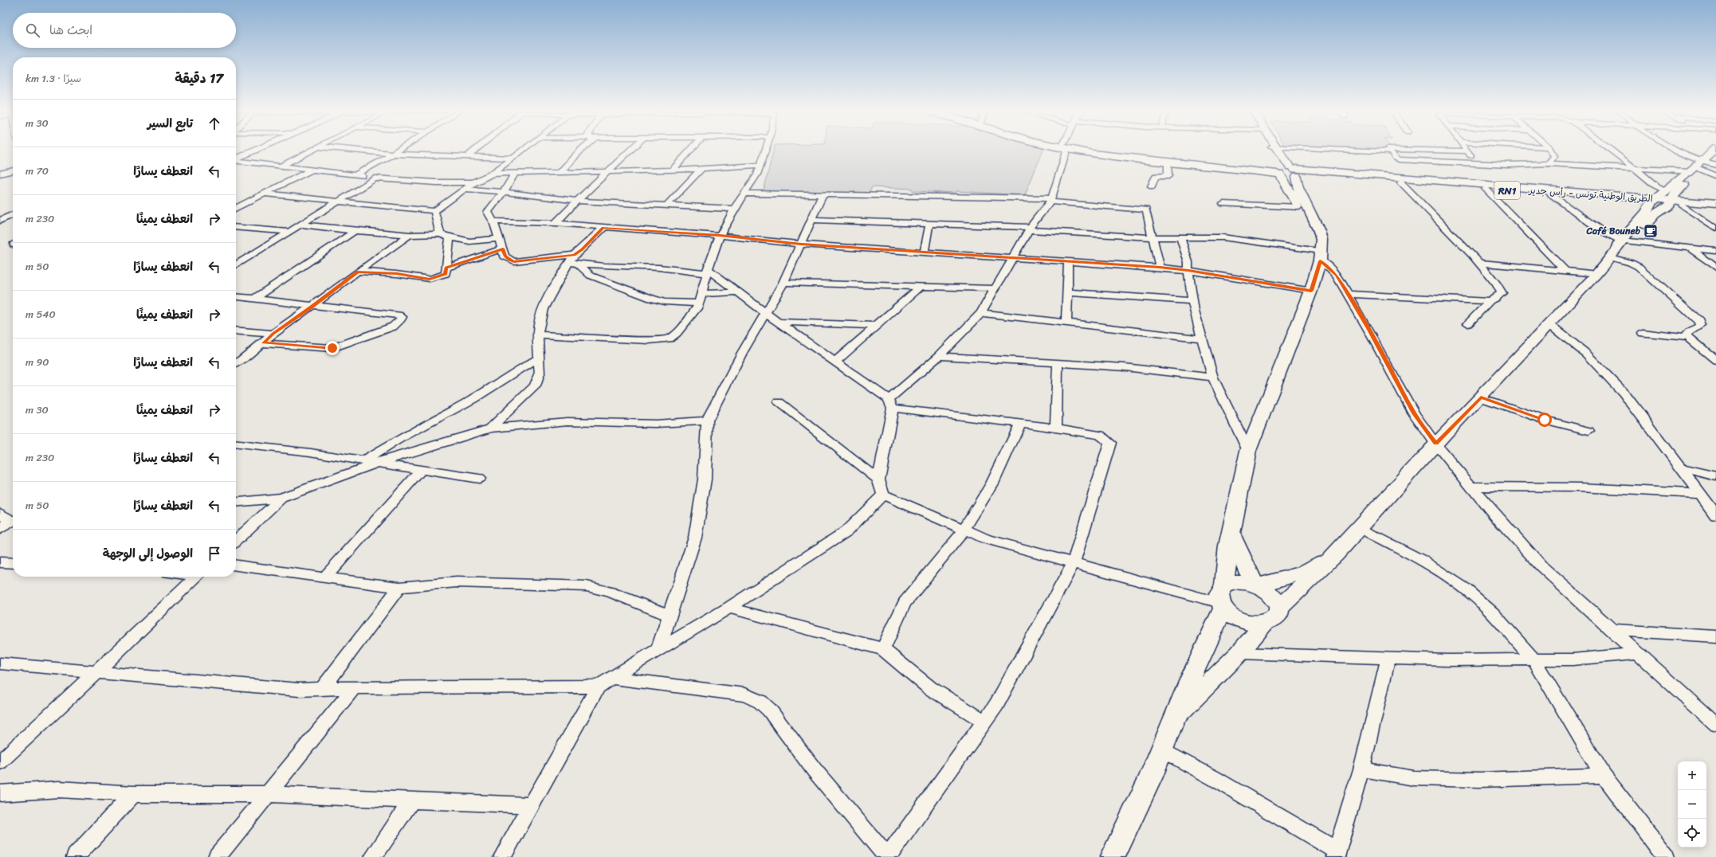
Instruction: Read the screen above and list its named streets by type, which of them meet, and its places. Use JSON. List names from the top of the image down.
{
  "streets": {
    "main road": ["RN1", "الطريق الوطنية تونس - رأس جدير"]
  },
  "crossings": [
    ["RN1", "الطريق الوطنية تونس - رأس جدير"]
  ],
  "places": {
    "cafe": ["Café Bouneb"]
  },
  "page": {
    "search": "ابحث هنا",
    "heading": ["17 دقيقة", "سيرًا · 1.3 km"],
    "list": [
      ["تابع السير", "30 m"],
      ["انعطف يسارًا", "70 m"],
      ["انعطف يمينًا", "230 m"],
      ["انعطف يسارًا", "50 m"],
      ["انعطف يمينًا", "540 m"],
      ["انعطف يسارًا", "90 m"],
      ["انعطف يمينًا", "30 m"],
      ["انعطف يسارًا", "230 m"],
      ["انعطف يسارًا", "50 m"],
      "الوصول إلى الوجهة"
    ],
    "map_buttons": ["+", "−"]
  }
}
